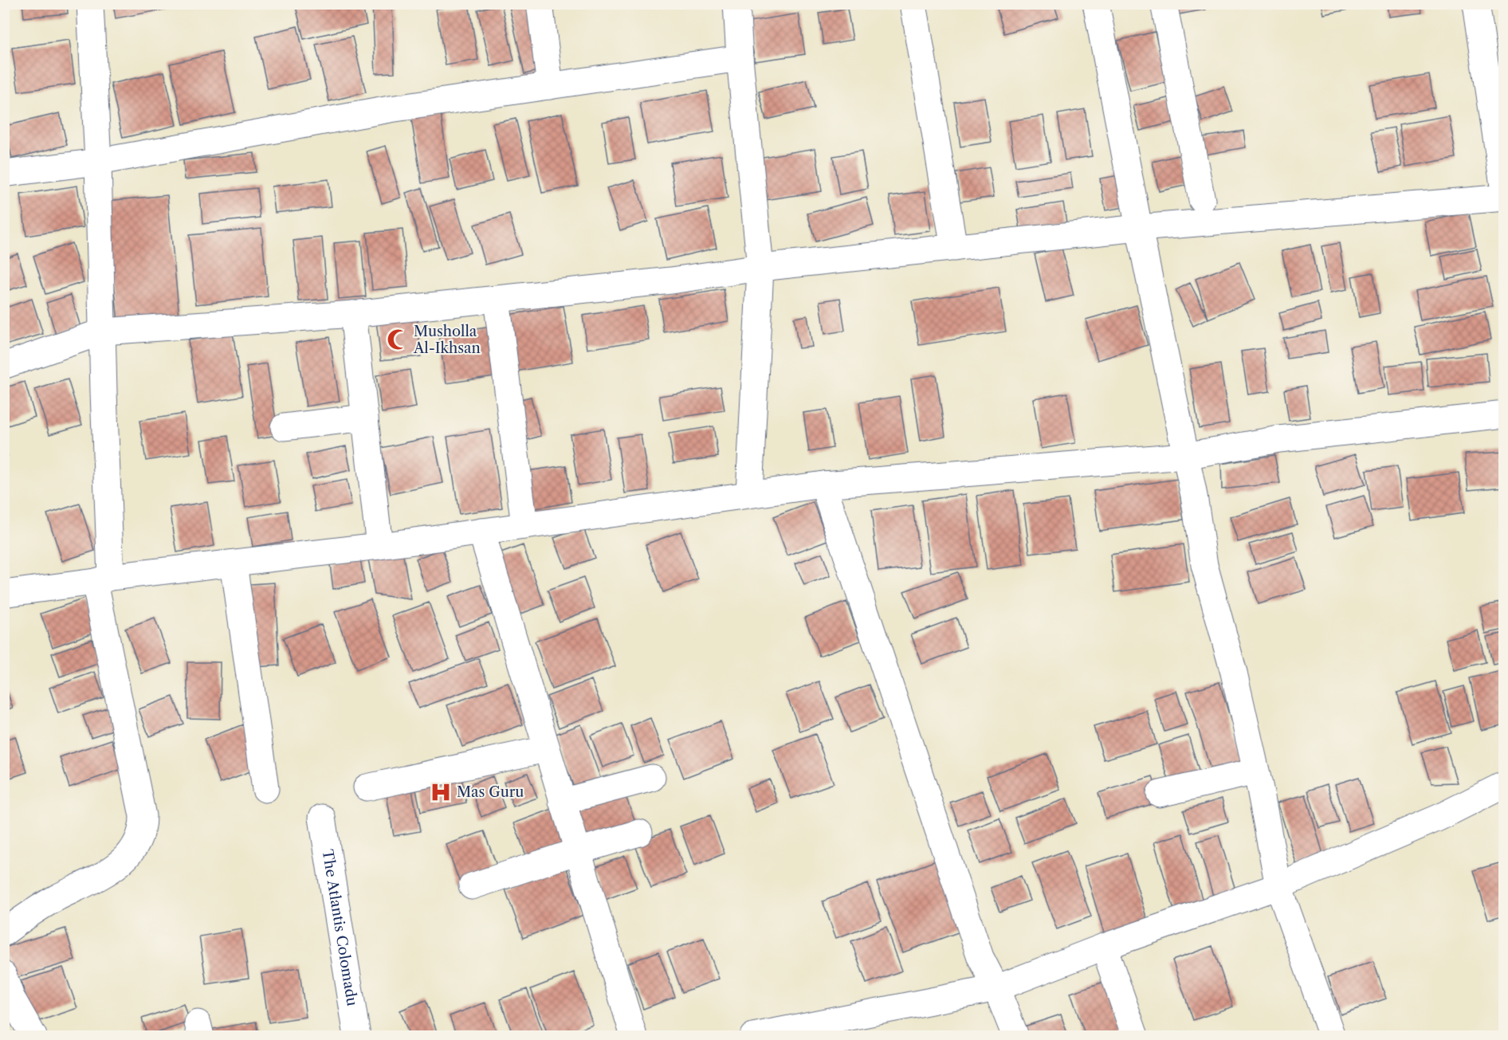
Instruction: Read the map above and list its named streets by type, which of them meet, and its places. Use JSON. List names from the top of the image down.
{
  "streets": {
    "street": ["The Atlantis Colomadu"]
  },
  "places": {
    "mosque": ["Musholla Al-Ikhsan"],
    "hospital": ["Mas Guru"]
  }
}
